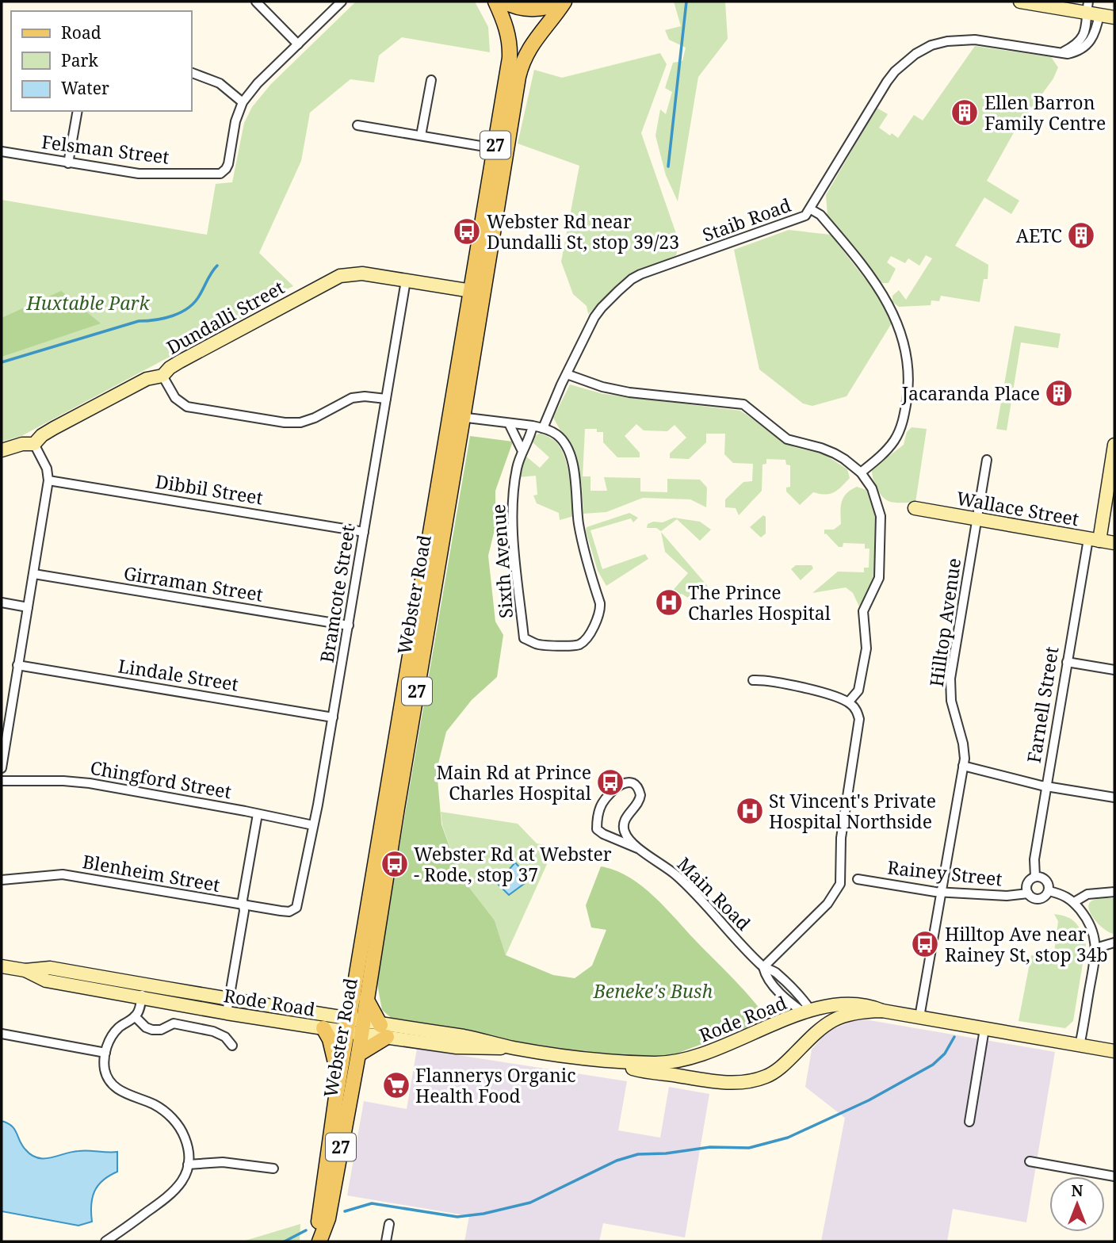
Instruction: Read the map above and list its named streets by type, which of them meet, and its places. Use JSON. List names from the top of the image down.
{
  "streets": {
    "main road": [
      "27",
      "Dundalli Street",
      "Wallace Street",
      "Webster Road",
      "Farnell Street",
      "Rode Road"
    ],
    "street": [
      "Felsman Street",
      "Staib Road",
      "Dibbil Street",
      "Sixth Avenue",
      "Girraman Street",
      "Bramcote Street",
      "Hilltop Avenue",
      "Lindale Street",
      "Chingford Street",
      "Blenheim Street",
      "Rainey Street",
      "Main Road"
    ]
  },
  "crossings": [
    ["Staib Road", "Sixth Avenue"],
    ["Dundalli Street", "Bramcote Street"],
    ["Dundalli Street", "Webster Road"],
    ["Dibbil Street", "Bramcote Street"],
    ["Wallace Street", "Hilltop Avenue"],
    ["Wallace Street", "Farnell Street"],
    ["Girraman Street", "Bramcote Street"],
    ["Bramcote Street", "Lindale Street"],
    ["Bramcote Street", "Chingford Street"],
    ["Bramcote Street", "Blenheim Street"],
    ["Webster Road", "Rode Road"],
    ["Hilltop Avenue", "Rainey Street"],
    ["Hilltop Avenue", "Rode Road"],
    ["Farnell Street", "Rainey Street"],
    ["Main Road", "Rode Road"]
  ],
  "parks": ["Huxtable Park", "Beneke's Bush"],
  "places": {
    "building": ["Ellen Barron Family Centre", "AETC", "Jacaranda Place"],
    "bus stop": [
      "Webster Rd near Dundalli St, stop 39/23",
      "Main Rd at Prince Charles Hospital",
      "Webster Rd at Webster - Rode, stop 37",
      "Hilltop Ave near Rainey St, stop 34b"
    ],
    "hospital": ["The Prince Charles Hospital", "St Vincent's Private Hospital Northside"],
    "supermarket": ["Flannerys Organic Health Food"]
  },
  "legend": ["Road", "Park", "Water"],
  "north": "top"
}
